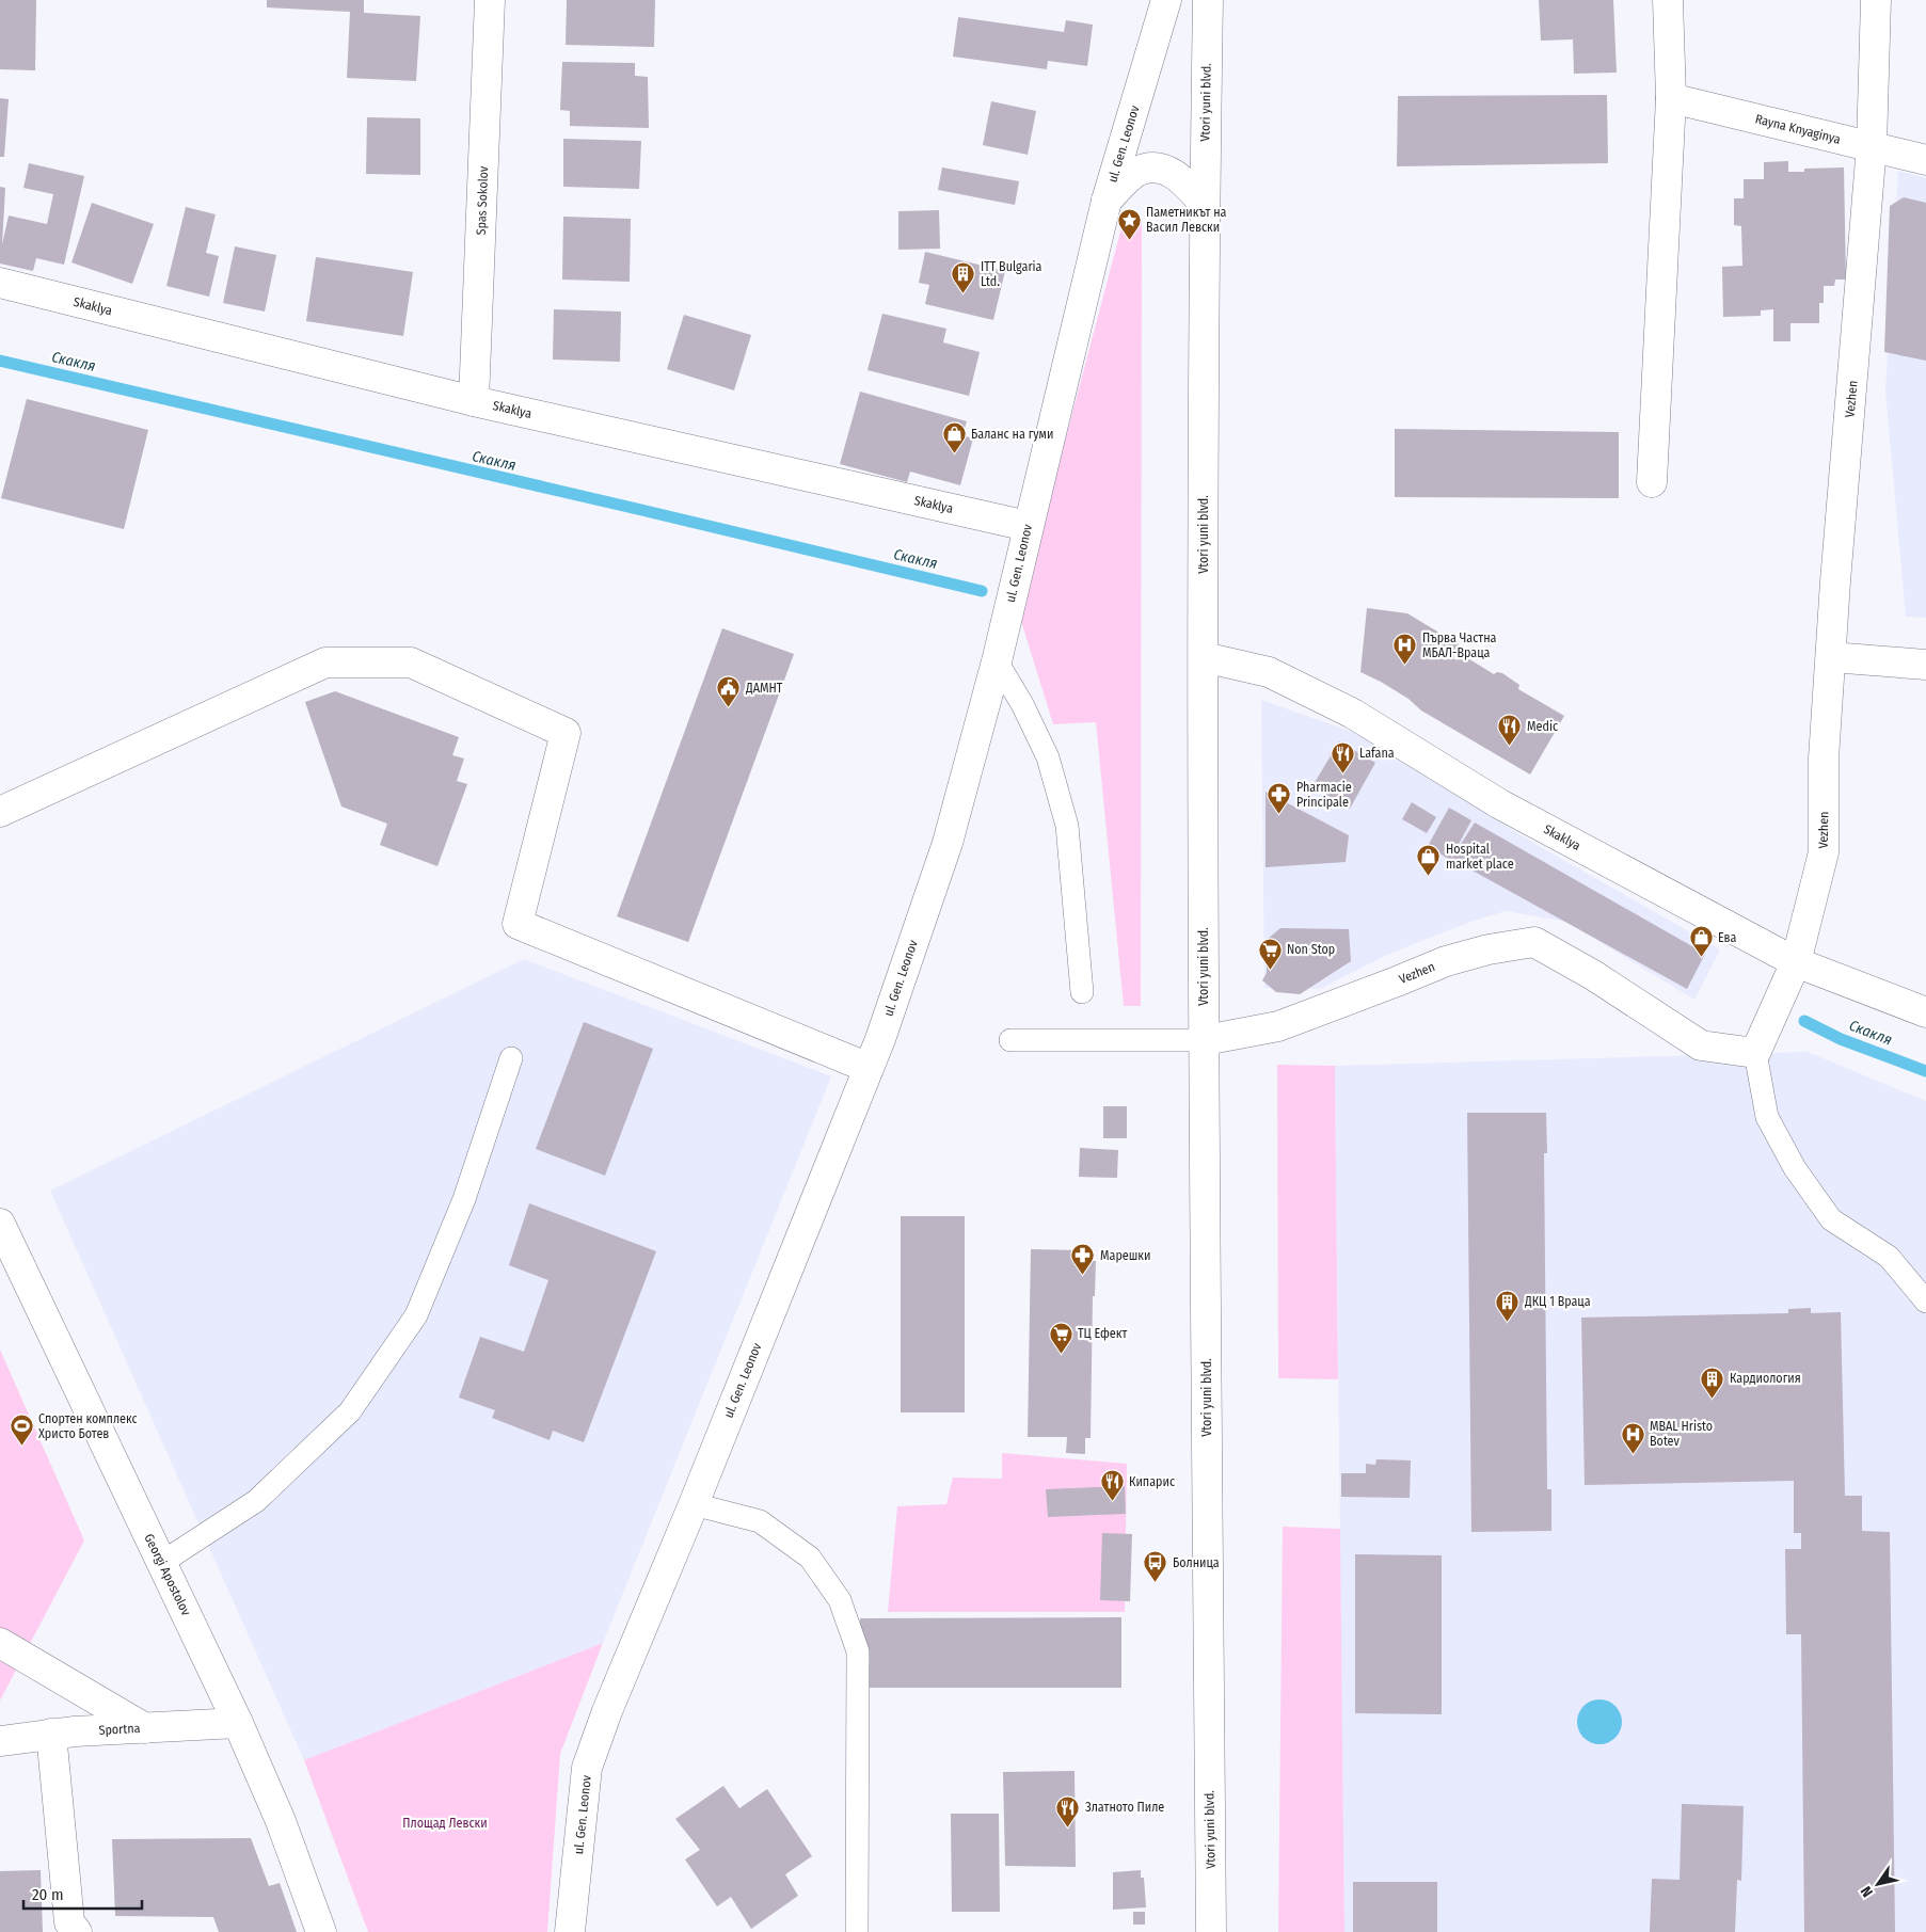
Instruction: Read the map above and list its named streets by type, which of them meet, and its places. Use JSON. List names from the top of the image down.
{
  "streets": {
    "street": [
      "Vtori yuni blvd.",
      "Rayna Knyaginya",
      "ul. Gen. Leonov",
      "Spas Sokolov",
      "Skaklya",
      "Vezhen",
      "Georgi Apostolov",
      "Sportna"
    ]
  },
  "crossings": [
    ["Vtori yuni blvd.", "Skaklya"],
    ["Vtori yuni blvd.", "Vezhen"],
    ["Rayna Knyaginya", "Vezhen"],
    ["ul. Gen. Leonov", "Skaklya"],
    ["Spas Sokolov", "Skaklya"],
    ["Skaklya", "Vezhen"],
    ["Georgi Apostolov", "Sportna"]
  ],
  "water": ["Скакля"],
  "parks": ["Площад Левски"],
  "places": {
    "place": ["Паметникът на Васил Левски"],
    "building": ["ITT Bulgaria Ltd.", "ДКЦ 1 Враца", "Кардиология"],
    "shop": ["Баланс на гуми", "Hospital market place", "Ева"],
    "hospital": ["Първа Частна МБАЛ-Враца", "MBAL Hristo Botev"],
    "public building": ["ДАМНТ"],
    "restaurant": [
      "Medic",
      "Lafana",
      "Кипарис",
      "Златното Пиле"
    ],
    "pharmacy": ["Pharmacie Principale", "Марешки"],
    "supermarket": ["Non Stop", "ТЦ Ефект"],
    "sports": ["Спортен комплекс Христо Ботев"],
    "bus stop": ["Болница"]
  },
  "scale_bar": "20 m",
  "north": "bottom left"
}
